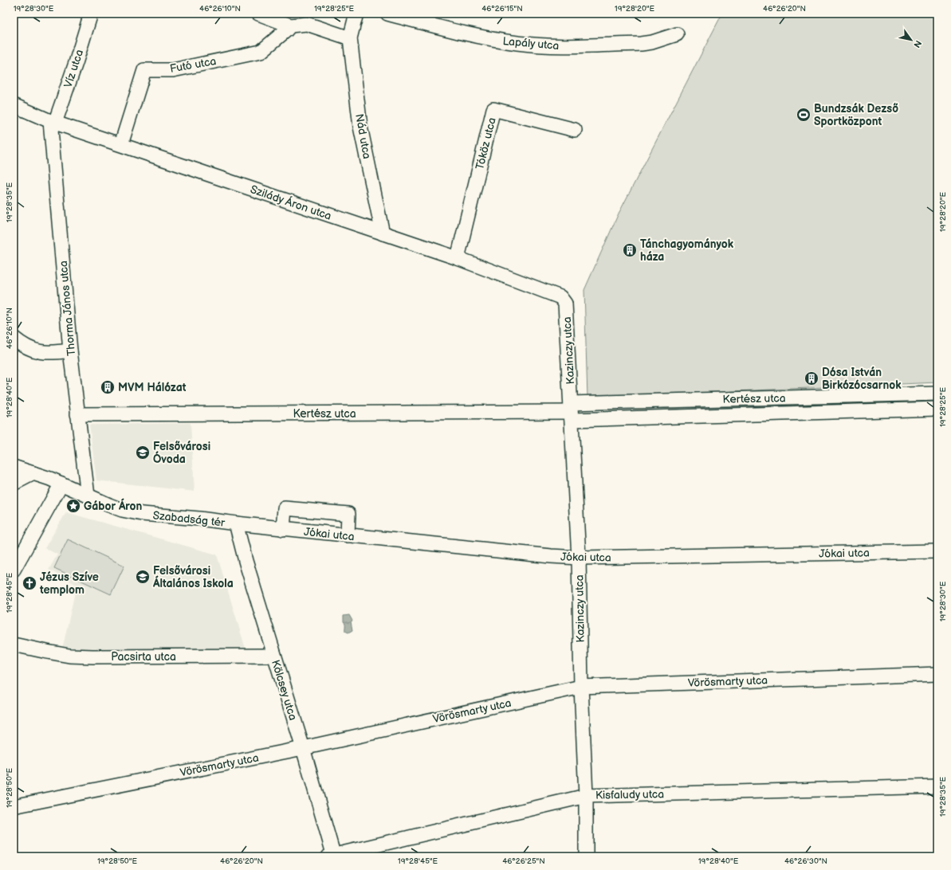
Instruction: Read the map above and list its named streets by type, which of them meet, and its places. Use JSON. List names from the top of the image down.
{
  "streets": {
    "street": [
      "Lapály utca",
      "Futó utca",
      "Víz utca",
      "Nád utca",
      "Tóköz utca",
      "Szilády Áron utca",
      "Thorma János utca",
      "Kazinczy utca",
      "Kertész utca",
      "Szabadság tér",
      "Jókai utca",
      "Pacsirta utca",
      "Vörösmarty utca",
      "Kölcsey utca",
      "Kisfaludy utca"
    ]
  },
  "crossings": [
    ["Futó utca", "Szilády Áron utca"],
    ["Víz utca", "Szilády Áron utca"],
    ["Víz utca", "Thorma János utca"],
    ["Nád utca", "Szilády Áron utca"],
    ["Tóköz utca", "Szilády Áron utca"],
    ["Szilády Áron utca", "Thorma János utca"],
    ["Szilády Áron utca", "Kazinczy utca"],
    ["Thorma János utca", "Kertész utca"],
    ["Thorma János utca", "Szabadság tér"],
    ["Kazinczy utca", "Kertész utca"],
    ["Kazinczy utca", "Jókai utca"],
    ["Kazinczy utca", "Vörösmarty utca"],
    ["Kazinczy utca", "Kisfaludy utca"],
    ["Szabadság tér", "Jókai utca"],
    ["Szabadság tér", "Kölcsey utca"],
    ["Jókai utca", "Kölcsey utca"],
    ["Pacsirta utca", "Kölcsey utca"],
    ["Vörösmarty utca", "Kölcsey utca"],
    ["Kölcsey utca", "Kisfaludy utca"]
  ],
  "places": {
    "sports": ["Bundzsák Dezső Sportközpont"],
    "building": ["Tánchagyományok háza", "Dósa István Birkózócsarnok", "MVM Hálózat"],
    "school or university": ["Felsővárosi Óvoda", "Felsővárosi Általános Iskola"],
    "place": ["Gábor Áron"],
    "church": ["Jézus Szíve templom"]
  },
  "north": "bottom right",
  "coordinates": [
    "19°28'30\"E",
    "46°26'10\"N",
    "19°28'25\"E",
    "46°26'15\"N",
    "19°28'20\"E",
    "46°26'20\"N",
    "19°28'35\"E",
    "19°28'40\"E",
    "19°28'45\"E",
    "19°28'50\"E",
    "46°26'25\"N",
    "46°26'30\"N"
  ]
}
